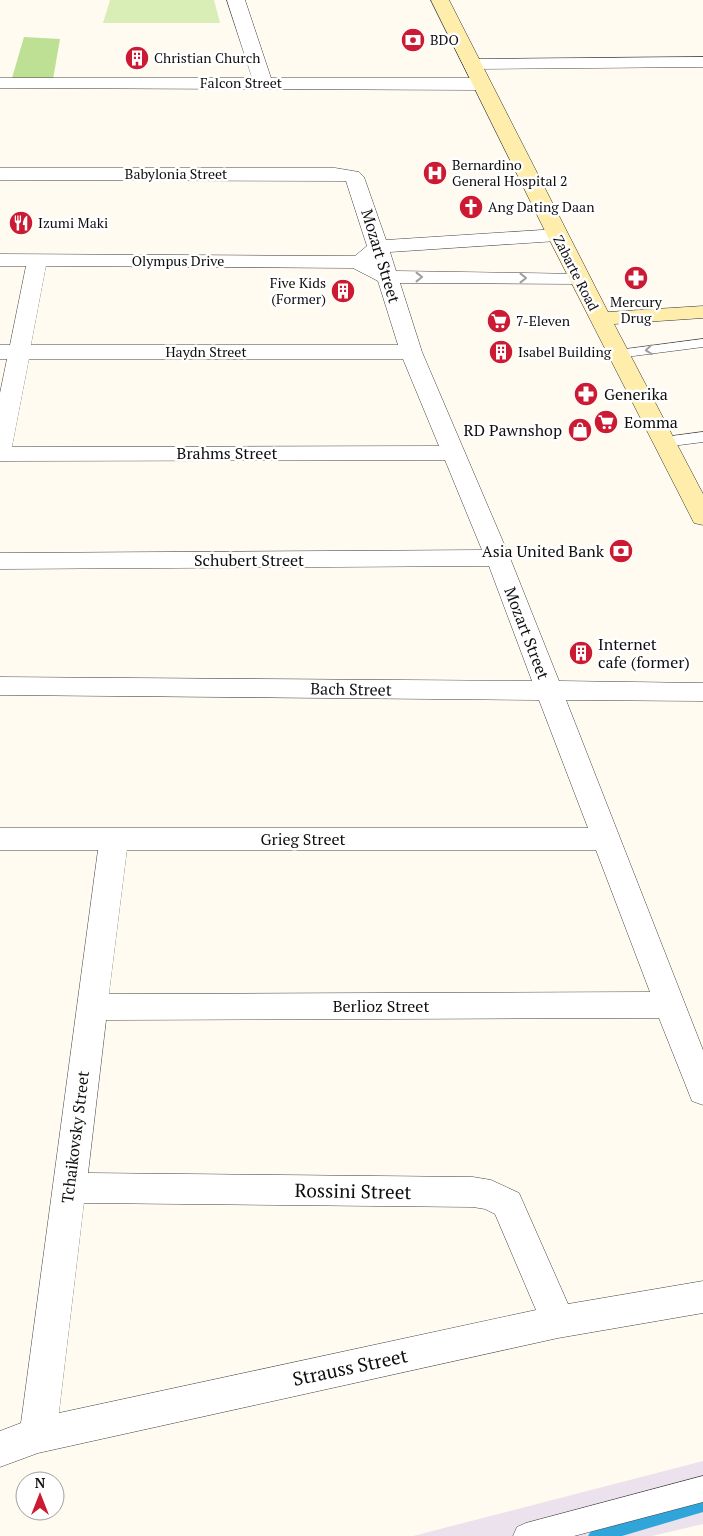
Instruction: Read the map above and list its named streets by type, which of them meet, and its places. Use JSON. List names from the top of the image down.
{
  "streets": {
    "main road": ["Zabarte Road"],
    "street": [
      "Falcon Street",
      "Babylonia Street",
      "Mozart Street",
      "Olympus Drive",
      "Haydn Street",
      "Brahms Street",
      "Schubert Street",
      "Bach Street",
      "Grieg Street",
      "Berlioz Street",
      "Tchaikovsky Street",
      "Rossini Street",
      "Strauss Street"
    ]
  },
  "crossings": [
    ["Falcon Street", "Zabarte Road"],
    ["Babylonia Street", "Mozart Street"],
    ["Mozart Street", "Olympus Drive"],
    ["Mozart Street", "Haydn Street"],
    ["Mozart Street", "Brahms Street"],
    ["Mozart Street", "Schubert Street"],
    ["Mozart Street", "Bach Street"],
    ["Mozart Street", "Grieg Street"],
    ["Mozart Street", "Berlioz Street"],
    ["Olympus Drive", "Zabarte Road"],
    ["Grieg Street", "Tchaikovsky Street"],
    ["Berlioz Street", "Tchaikovsky Street"],
    ["Tchaikovsky Street", "Rossini Street"],
    ["Tchaikovsky Street", "Strauss Street"],
    ["Rossini Street", "Strauss Street"]
  ],
  "places": {
    "bank": ["BDO", "Asia United Bank"],
    "building": [
      "Christian Church",
      "Five Kids (Former)",
      "Isabel Building",
      "Internet cafe (former)"
    ],
    "hospital": ["Bernardino General Hospital 2"],
    "church": ["Ang Dating Daan"],
    "restaurant": ["Izumi Maki"],
    "pharmacy": ["Mercury Drug", "Generika"],
    "supermarket": ["7-Eleven", "Eomma"],
    "shop": ["RD Pawnshop"]
  },
  "north": "top"
}
